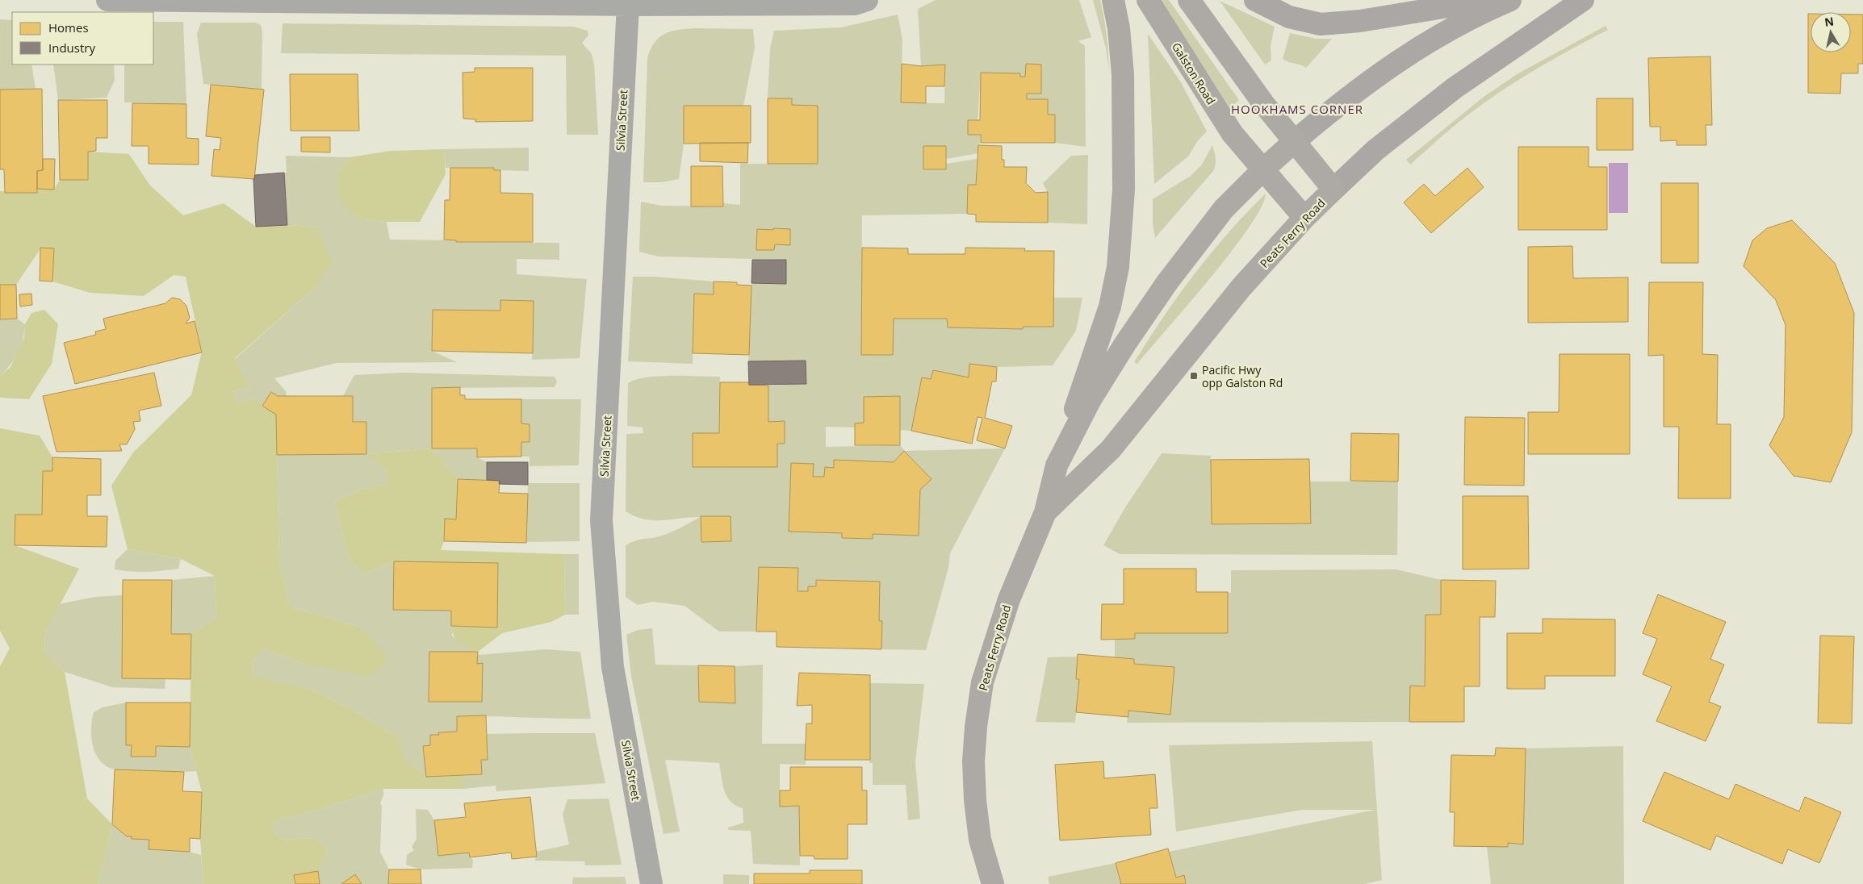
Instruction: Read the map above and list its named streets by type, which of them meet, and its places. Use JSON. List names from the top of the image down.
{
  "streets": {
    "main road": ["Galston Road", "Peats Ferry Road"],
    "street": ["Silvia Street"]
  },
  "crossings": [
    ["Galston Road", "Peats Ferry Road"]
  ],
  "districts": ["HOOKHAMS CORNER"],
  "places": {
    "transit": ["Pacific Hwy opp Galston Rd"]
  },
  "legend": ["Homes", "Industry"],
  "north": "top"
}
